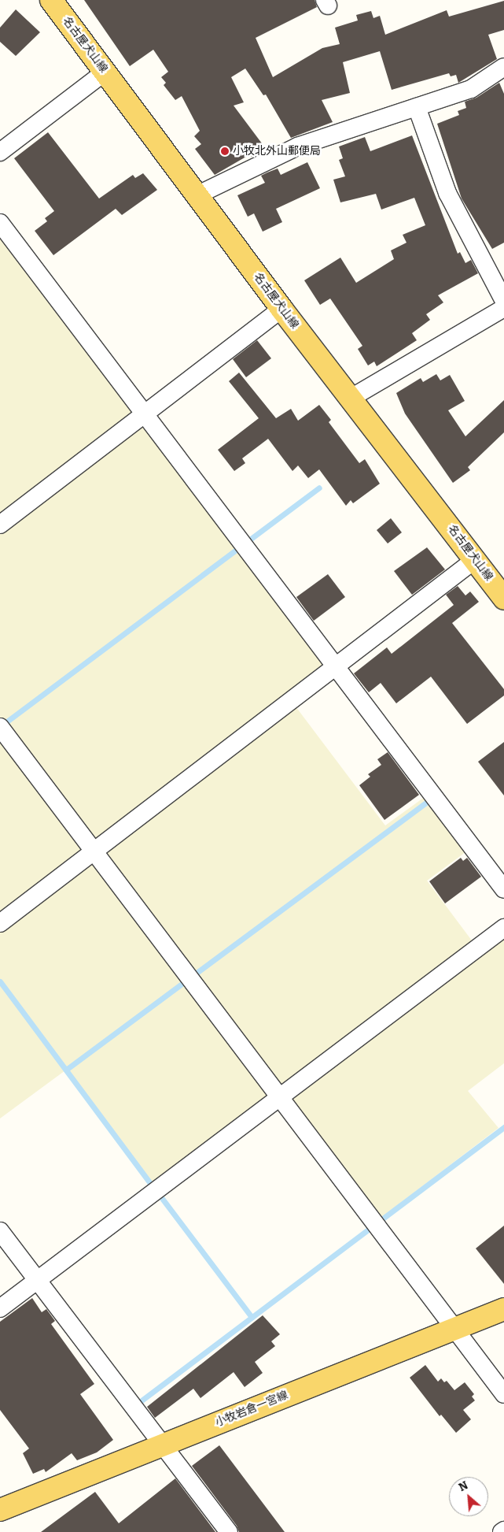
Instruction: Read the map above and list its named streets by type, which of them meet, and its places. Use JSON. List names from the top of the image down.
{
  "streets": {
    "main road": ["名古屋犬山線", "小牧岩倉一宮線"]
  },
  "places": ["小牧北外山郵便局"],
  "north": "top left"
}
